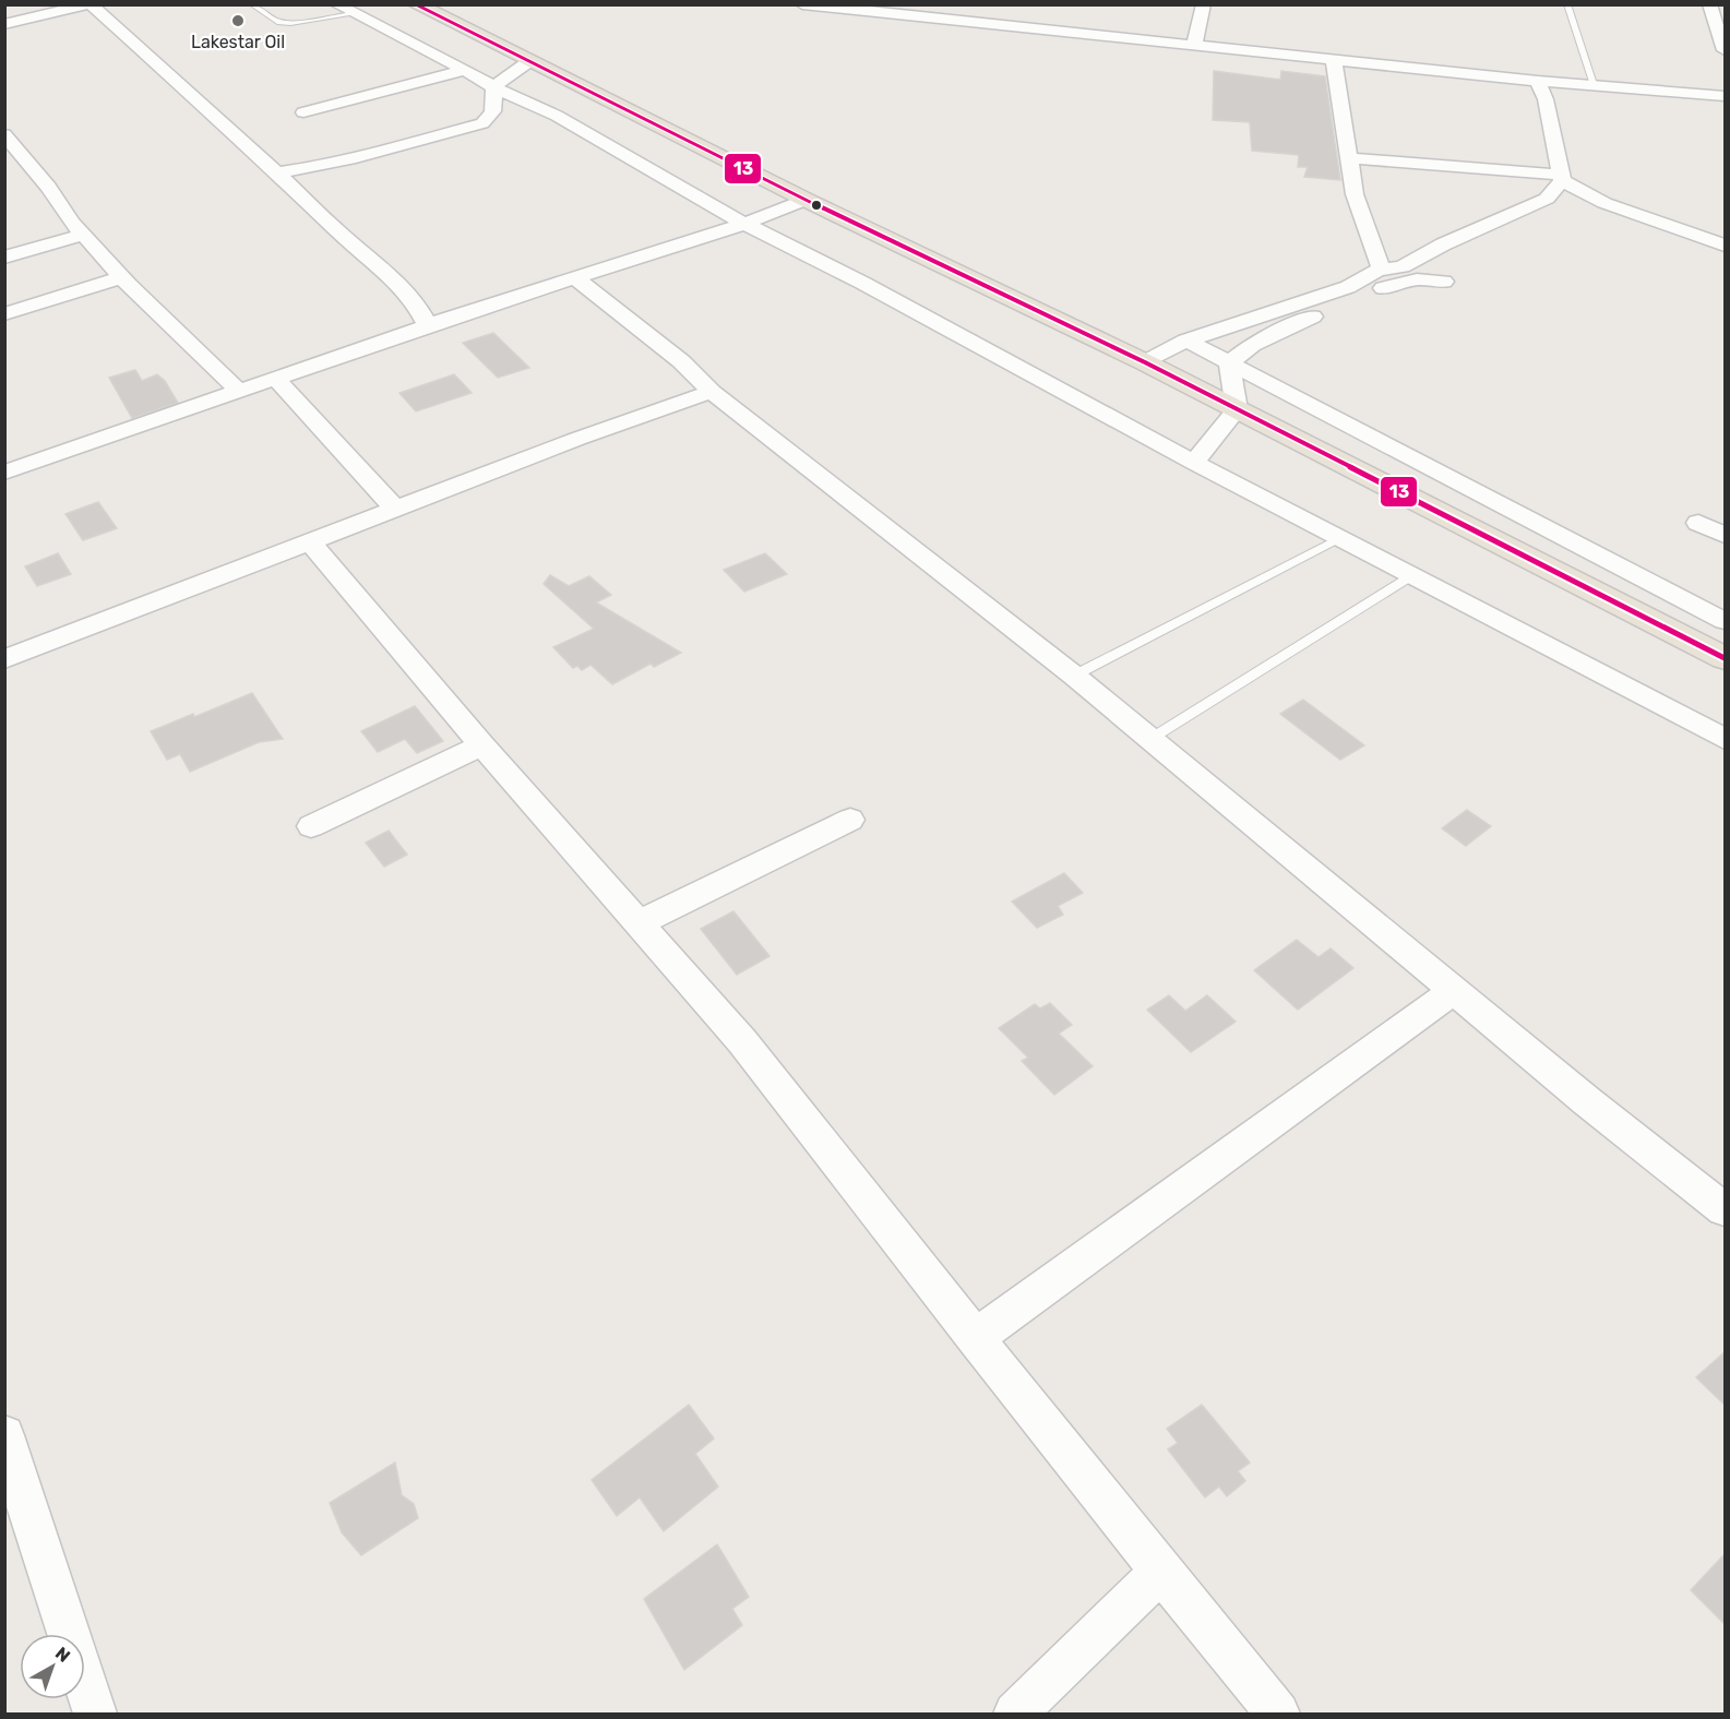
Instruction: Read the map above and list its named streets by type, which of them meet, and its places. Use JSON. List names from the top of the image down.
{
  "places": ["Lakestar Oil"],
  "lines": ["transit line 13"],
  "north": "top right"
}
